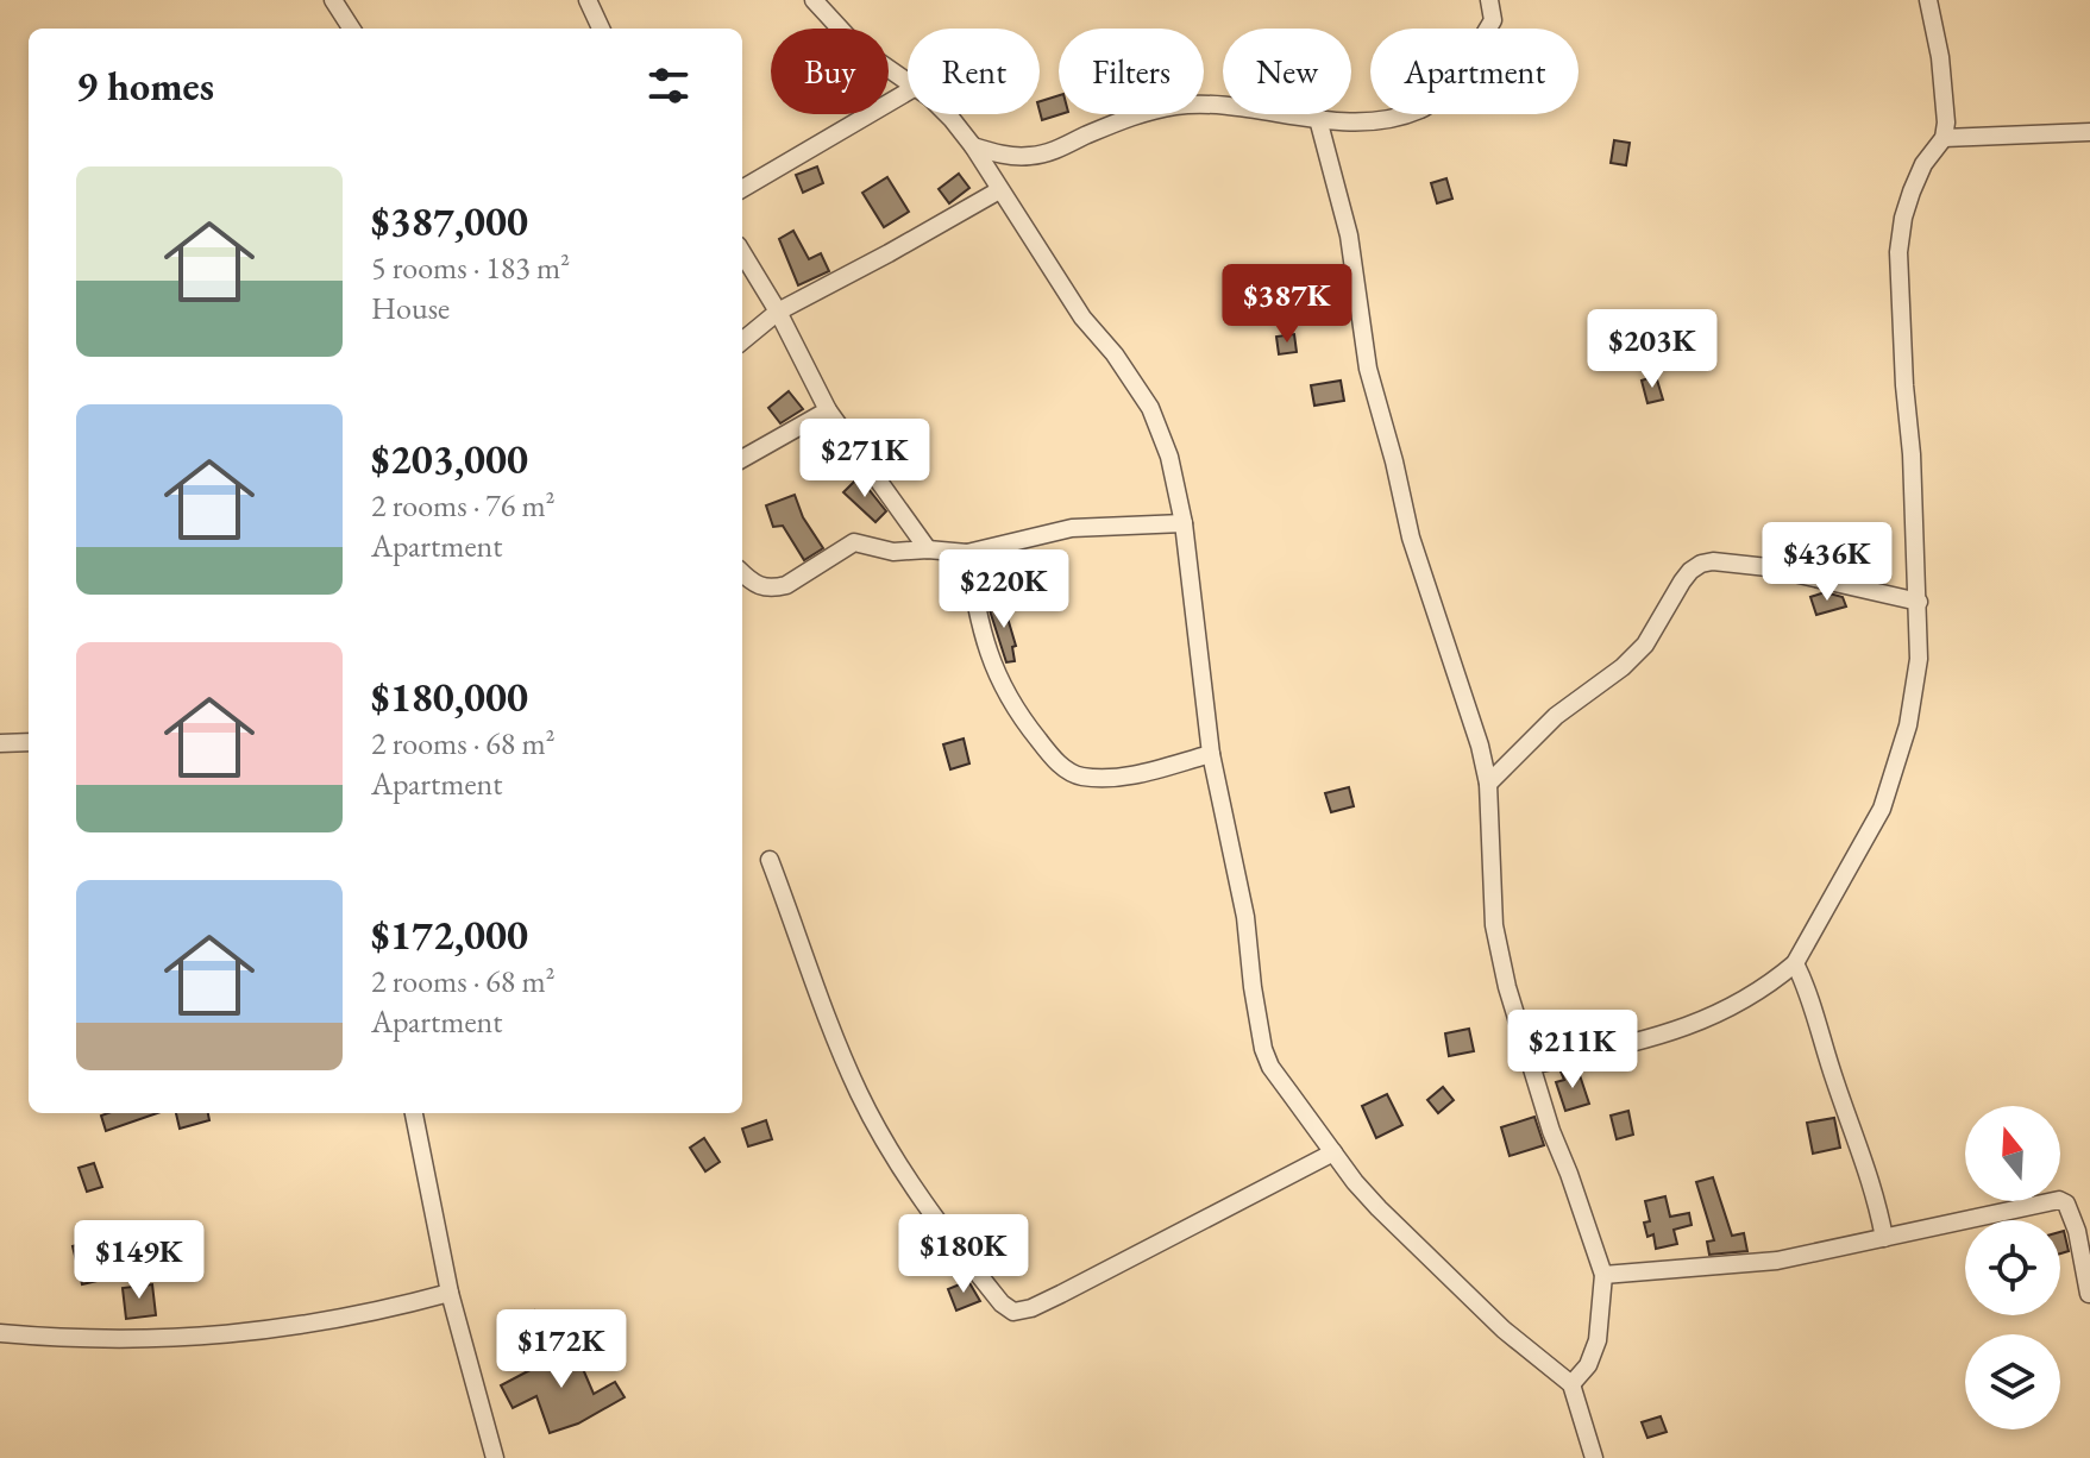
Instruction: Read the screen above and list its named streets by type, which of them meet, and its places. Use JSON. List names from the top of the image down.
{
  "north": "top",
  "page": {
    "chip": [
      "Buy",
      "Rent",
      "Filters",
      "New",
      "Apartment"
    ],
    "heading": "9 homes",
    "list": [
      {
        "name": "$387,000",
        "note": "5 rooms · 183 m² · House"
      },
      {
        "name": "$203,000",
        "note": "2 rooms · 76 m² · Apartment"
      },
      {
        "name": "$180,000",
        "note": "2 rooms · 68 m² · Apartment"
      },
      {
        "name": "$172,000",
        "note": "2 rooms · 68 m² · Apartment"
      }
    ],
    "price": [
      "$387K",
      "$203K",
      "$271K",
      "$436K",
      "$220K",
      "$211K",
      "$180K",
      "$149K",
      "$172K"
    ]
  }
}
